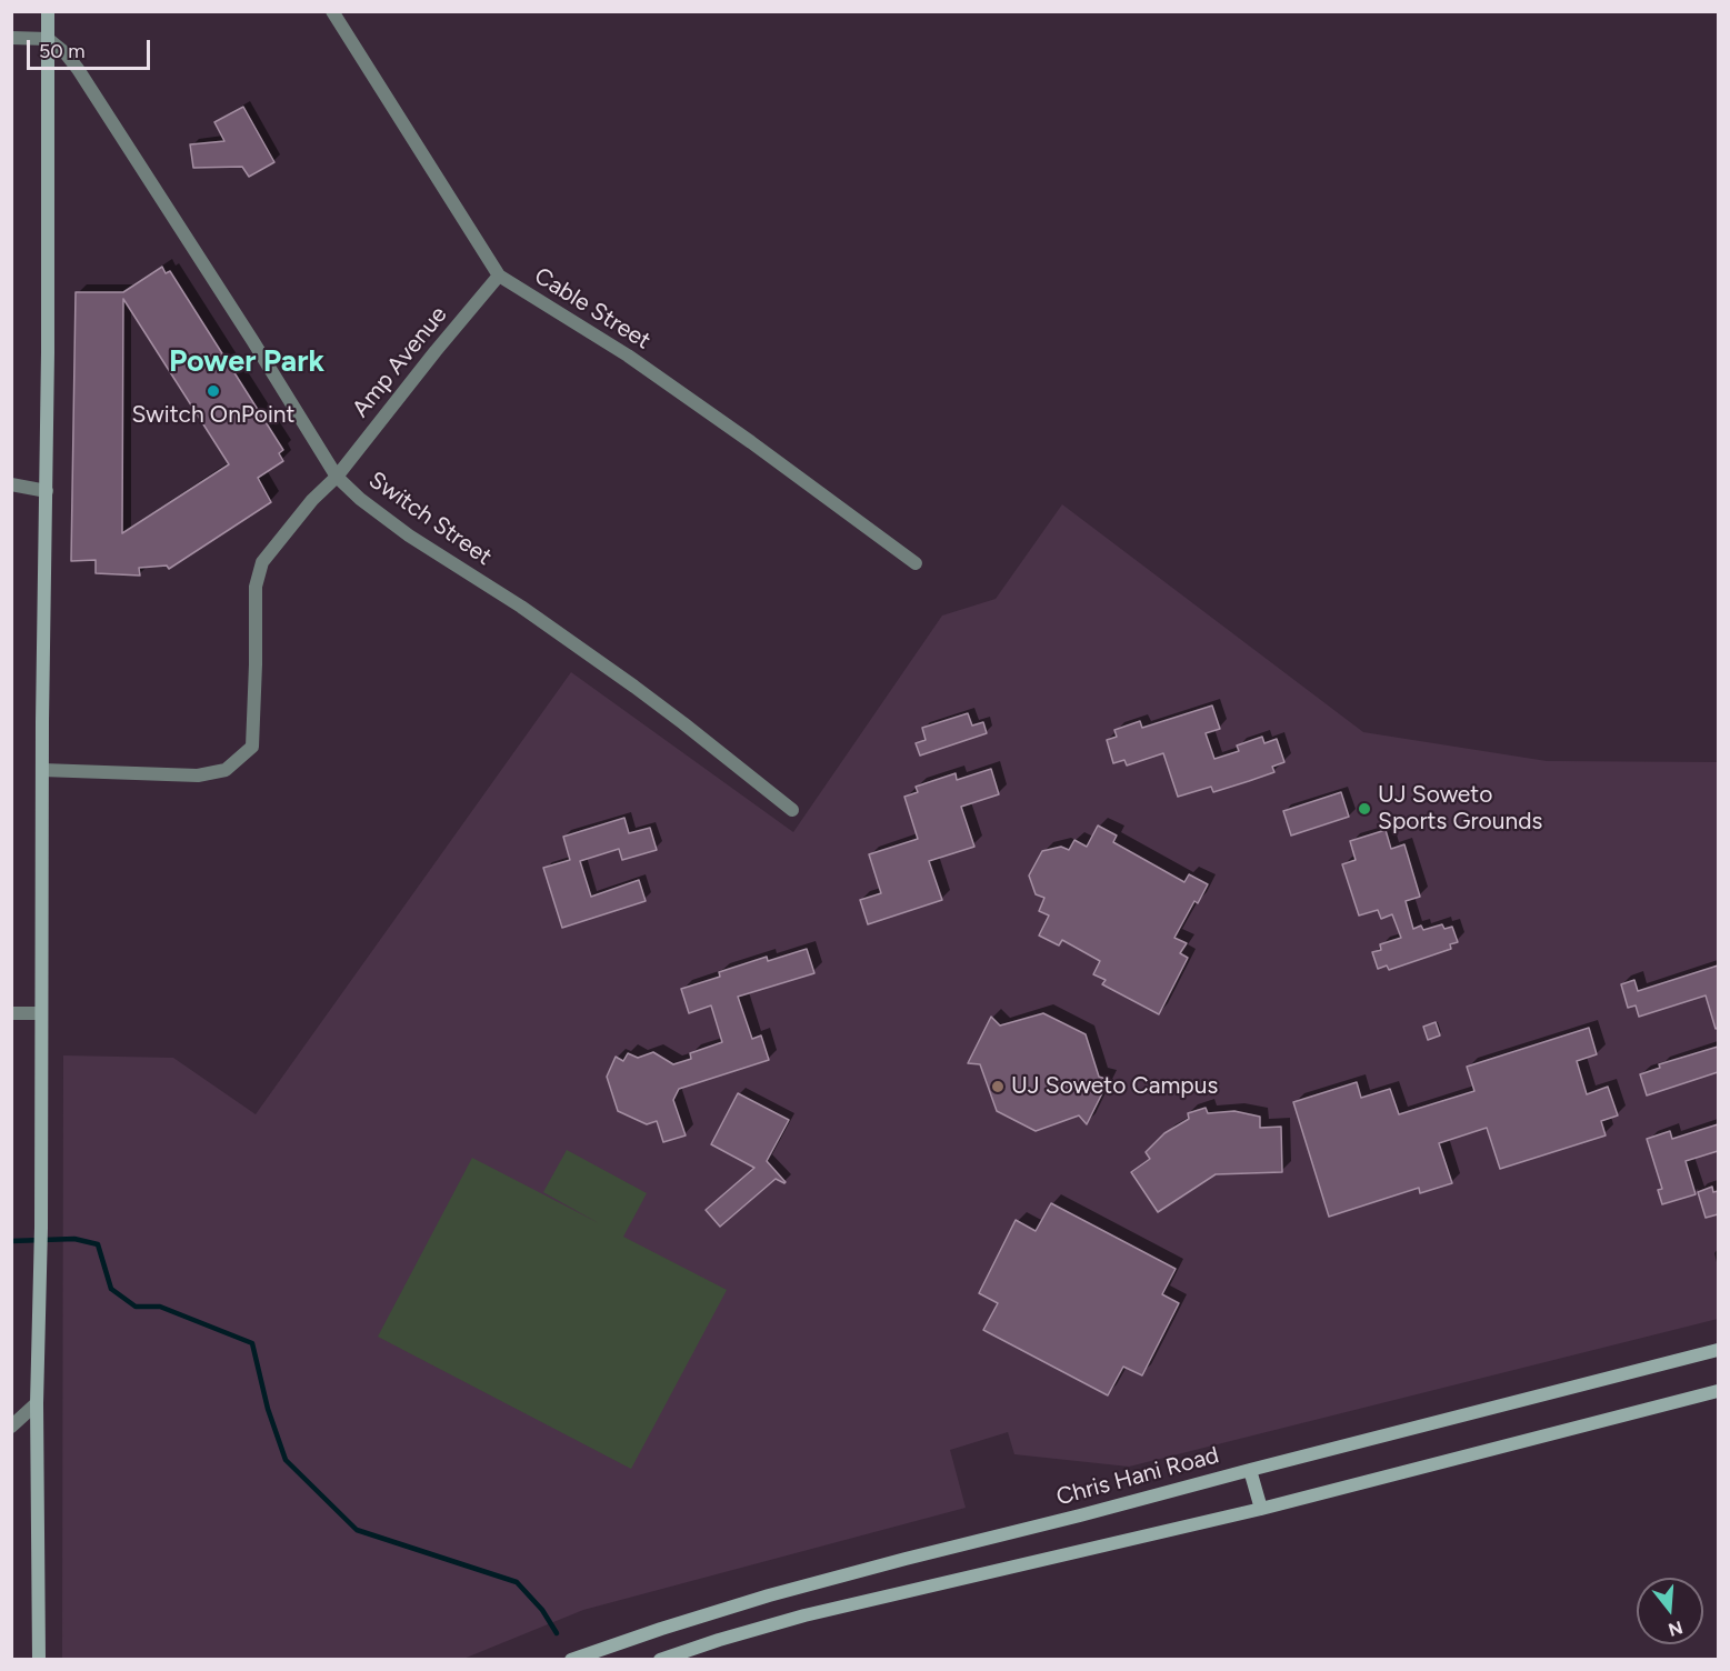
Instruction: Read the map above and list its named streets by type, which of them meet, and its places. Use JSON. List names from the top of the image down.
{
  "streets": {
    "main road": ["Chris Hani Road"],
    "street": ["Cable Street", "Amp Avenue", "Switch Street"]
  },
  "crossings": [
    ["Cable Street", "Amp Avenue"],
    ["Amp Avenue", "Switch Street"]
  ],
  "districts": ["Power Park"],
  "places": ["Switch OnPoint", "UJ Soweto Sports Grounds", "UJ Soweto Campus"],
  "scale_bar": "50 m",
  "north": "bottom"
}
